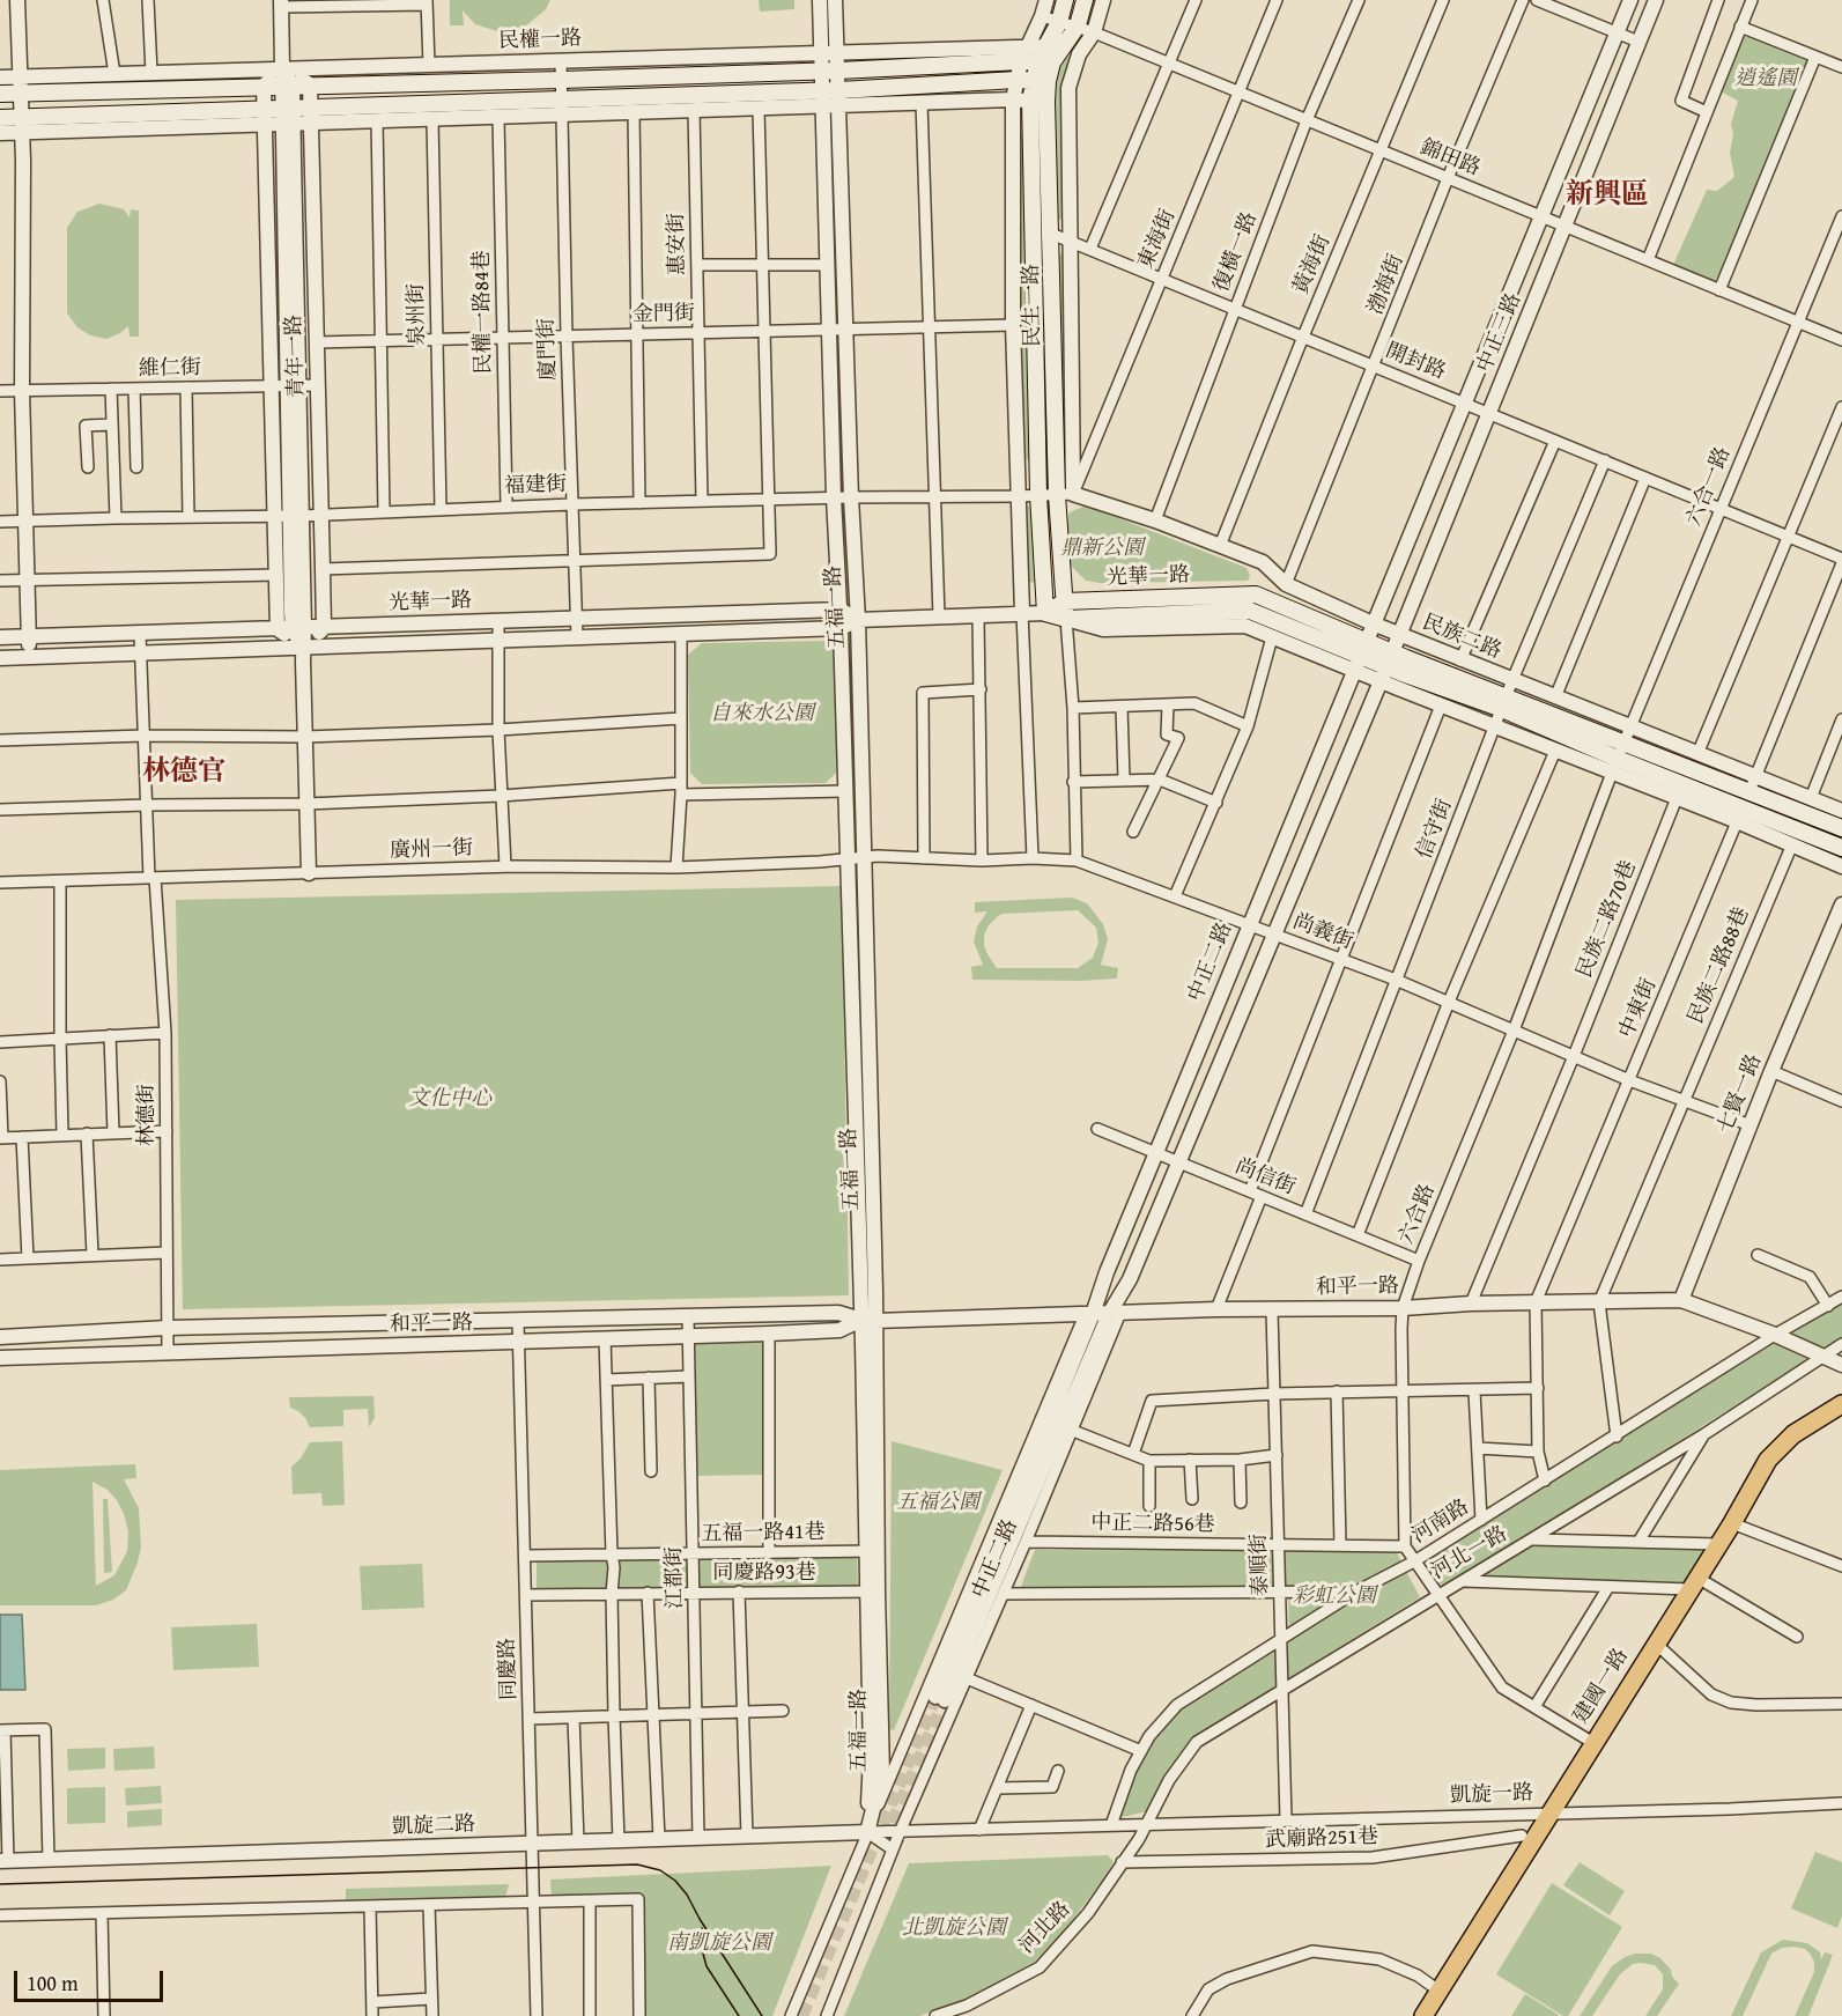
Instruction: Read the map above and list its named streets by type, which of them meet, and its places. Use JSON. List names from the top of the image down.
{
  "streets": {
    "main road": [
      "民權一路",
      "民生一路",
      "光華一路",
      "民族二路",
      "建國一路"
    ],
    "street": [
      "錦田路",
      "東海街",
      "惠安街",
      "復橫一路",
      "黃海街",
      "渤海街",
      "民權一路84巷",
      "泉州街",
      "金門街",
      "中正三路",
      "廈門街",
      "青年一路",
      "開封路",
      "維仁街",
      "福建街",
      "六合一路",
      "五福一路",
      "信守街",
      "廣州一街",
      "民族二路70巷",
      "尚義街",
      "中正二路",
      "民族二路88巷",
      "中東街",
      "七賢一路",
      "林德街",
      "尚信街",
      "六合路",
      "和平一路",
      "河南路",
      "中正二路56巷",
      "五福一路41巷",
      "河北一路",
      "泰順街",
      "同慶路93巷",
      "江都街",
      "同慶路",
      "凱旋一路",
      "凱旋二路",
      "武廟路251巷",
      "河北路"
    ]
  },
  "crossings": [
    ["民權一路", "民生一路"],
    ["民權一路", "廈門街"],
    ["民權一路", "青年一路"],
    ["民權一路", "五福一路"],
    ["錦田路", "東海街"],
    ["錦田路", "復橫一路"],
    ["錦田路", "黃海街"],
    ["錦田路", "渤海街"],
    ["錦田路", "民生一路"],
    ["錦田路", "中正三路"],
    ["錦田路", "六合一路"],
    ["東海街", "民生一路"],
    ["東海街", "開封路"],
    ["東海街", "福建街"],
    ["東海街", "民族二路"],
    ["惠安街", "金門街"],
    ["惠安街", "福建街"],
    ["復橫一路", "開封路"],
    ["復橫一路", "民族二路"],
    ["黃海街", "開封路"],
    ["黃海街", "民族二路"],
    ["渤海街", "開封路"],
    ["渤海街", "民族二路"],
    ["民生一路", "金門街"],
    ["民生一路", "開封路"],
    ["民生一路", "福建街"],
    ["民生一路", "光華一路"],
    ["民生一路", "民族二路"],
    ["民權一路84巷", "金門街"],
    ["民權一路84巷", "福建街"],
    ["泉州街", "金門街"],
    ["泉州街", "福建街"],
    ["金門街", "廈門街"],
    ["金門街", "青年一路"],
    ["金門街", "五福一路"],
    ["中正三路", "開封路"],
    ["中正三路", "民族二路"],
    ["中正三路", "中正二路"],
    ["廈門街", "福建街"],
    ["廈門街", "光華一路"],
    ["青年一路", "維仁街"],
    ["青年一路", "福建街"],
    ["青年一路", "光華一路"],
    ["青年一路", "廣州一街"],
    ["開封路", "六合一路"],
    ["開封路", "信守街"],
    ["開封路", "中東街"],
    ["福建街", "五福一路"],
    ["福建街", "民族二路"],
    ["六合一路", "民族二路"],
    ["六合一路", "六合路"],
    ["光華一路", "五福一路"],
    ["光華一路", "民族二路"],
    ["光華一路", "林德街"],
    ["五福一路", "廣州一街"],
    ["五福一路", "尚義街"],
    ["五福一路", "中正二路"],
    ["五福一路", "和平一路"],
    ["五福一路", "五福一路41巷"],
    ["五福一路", "同慶路93巷"],
    ["五福一路", "凱旋二路"],
    ["民族二路", "信守街"],
    ["民族二路", "民族二路70巷"],
    ["民族二路", "中正二路"],
    ["民族二路", "民族二路88巷"],
    ["民族二路", "中東街"],
    ["民族二路", "六合路"],
    ["信守街", "尚義街"],
    ["信守街", "尚信街"],
    ["廣州一街", "尚義街"],
    ["廣州一街", "林德街"],
    ["民族二路70巷", "尚義街"],
    ["民族二路70巷", "和平一路"],
    ["尚義街", "中正二路"],
    ["尚義街", "民族二路88巷"],
    ["尚義街", "中東街"],
    ["尚義街", "七賢一路"],
    ["尚義街", "六合路"],
    ["中正二路", "尚信街"],
    ["中正二路", "和平一路"],
    ["中正二路", "中正二路56巷"],
    ["中正二路", "凱旋二路"],
    ["民族二路88巷", "和平一路"],
    ["中東街", "和平一路"],
    ["中東街", "河南路"],
    ["七賢一路", "和平一路"],
    ["林德街", "和平一路"],
    ["尚信街", "六合路"],
    ["六合路", "和平一路"],
    ["六合路", "中正二路56巷"],
    ["和平一路", "河南路"],
    ["和平一路", "河北一路"],
    ["和平一路", "泰順街"],
    ["和平一路", "江都街"],
    ["和平一路", "同慶路"],
    ["河南路", "泰順街"],
    ["河南路", "凱旋一路"],
    ["中正二路56巷", "泰順街"],
    ["五福一路41巷", "江都街"],
    ["五福一路41巷", "同慶路"],
    ["河北一路", "泰順街"],
    ["河北一路", "凱旋一路"],
    ["河北一路", "河北路"],
    ["泰順街", "凱旋一路"],
    ["同慶路93巷", "江都街"],
    ["同慶路93巷", "同慶路"],
    ["江都街", "凱旋二路"],
    ["同慶路", "凱旋二路"],
    ["建國一路", "凱旋一路"],
    ["凱旋一路", "河北路"],
    ["武廟路251巷", "河北路"]
  ],
  "districts": ["新興區", "林德官"],
  "parks": [
    "逍遙園",
    "鼎新公園",
    "自來水公園",
    "文化中心",
    "五福公園",
    "彩虹公園",
    "北凱旋公園",
    "南凱旋公園"
  ],
  "scale_bar": "100 m"
}
